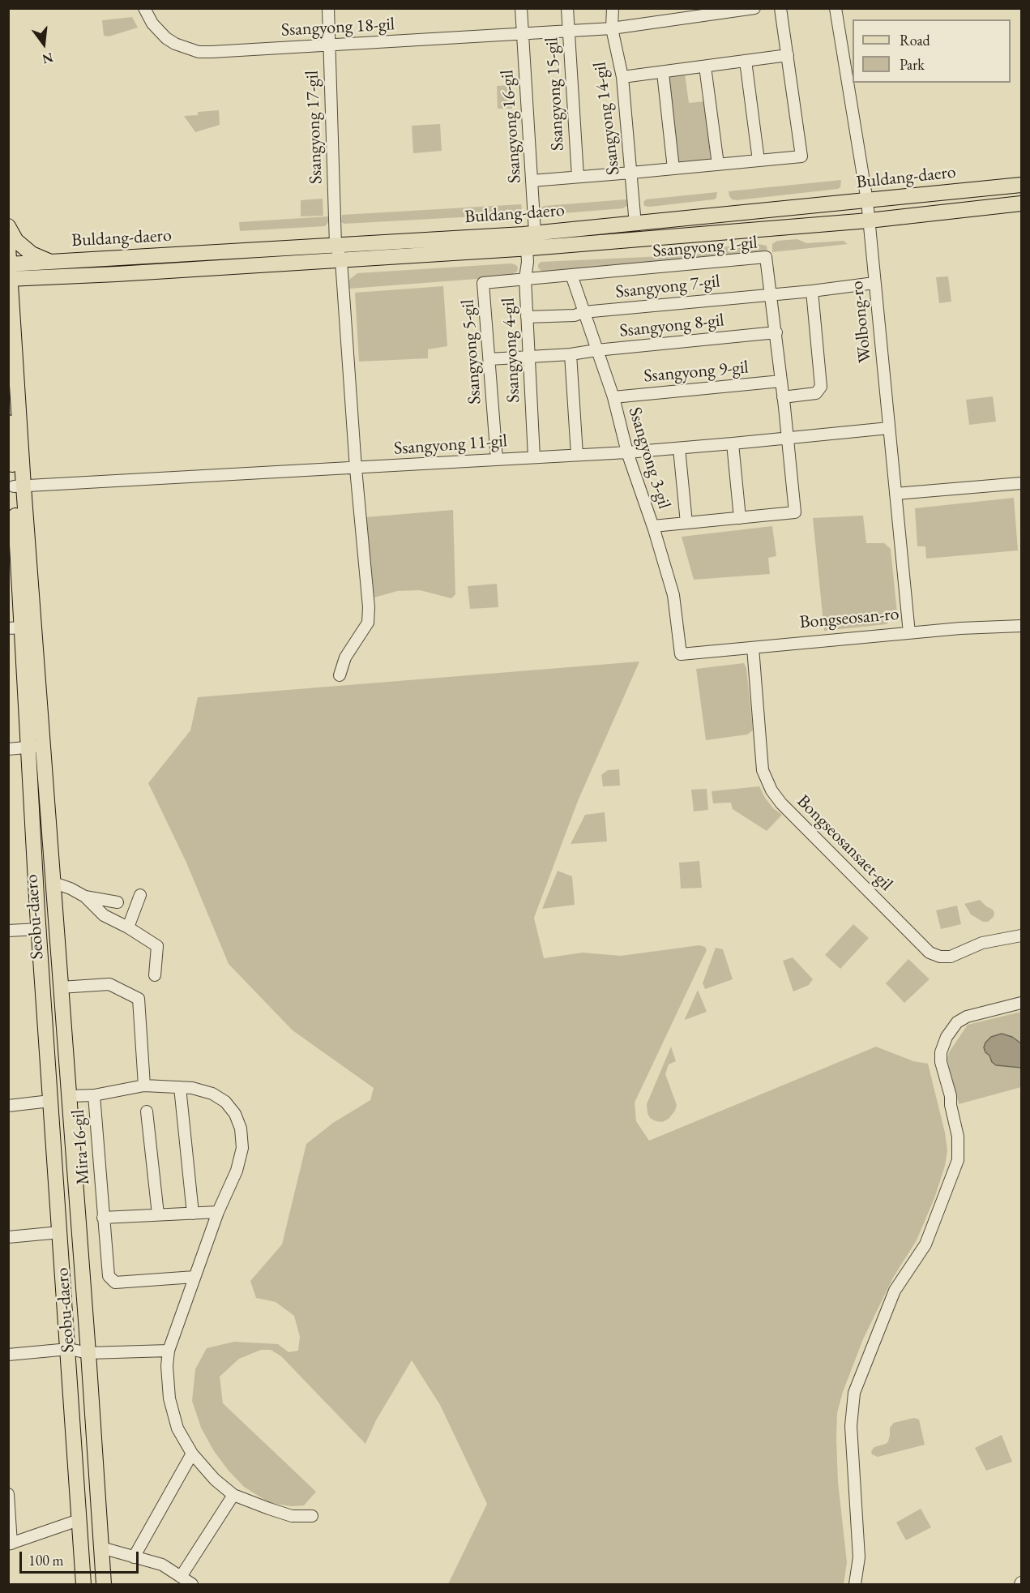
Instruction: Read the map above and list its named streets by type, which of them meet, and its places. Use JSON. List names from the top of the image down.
{
  "streets": {
    "main road": ["Buldang-daero", "Seobu-daero"],
    "street": [
      "Ssangyong 18-gil",
      "Ssangyong 15-gil",
      "Ssangyong 14-gil",
      "Ssangyong 16-gil",
      "Ssangyong 17-gil",
      "Ssangyong 1-gil",
      "Ssangyong 7-gil",
      "Wolbong-ro",
      "Ssangyong 8-gil",
      "Ssangyong 4-gil",
      "Ssangyong 5-gil",
      "Ssangyong 9-gil",
      "Ssangyong 11-gil",
      "Ssangyong 3-gil",
      "Bongseosan-ro",
      "Bongseosansaet-gil",
      "Mira 16-gil"
    ]
  },
  "crossings": [
    ["Ssangyong 18-gil", "Ssangyong 15-gil"],
    ["Ssangyong 18-gil", "Ssangyong 14-gil"],
    ["Ssangyong 18-gil", "Ssangyong 16-gil"],
    ["Ssangyong 18-gil", "Ssangyong 17-gil"],
    ["Ssangyong 14-gil", "Buldang-daero"],
    ["Ssangyong 16-gil", "Buldang-daero"],
    ["Ssangyong 16-gil", "Ssangyong 4-gil"],
    ["Ssangyong 17-gil", "Buldang-daero"],
    ["Ssangyong 17-gil", "Ssangyong 11-gil"],
    ["Buldang-daero", "Wolbong-ro"],
    ["Buldang-daero", "Ssangyong 4-gil"],
    ["Buldang-daero", "Seobu-daero"],
    ["Ssangyong 1-gil", "Ssangyong 7-gil"],
    ["Ssangyong 1-gil", "Ssangyong 8-gil"],
    ["Ssangyong 1-gil", "Ssangyong 4-gil"],
    ["Ssangyong 1-gil", "Ssangyong 5-gil"],
    ["Ssangyong 1-gil", "Ssangyong 9-gil"],
    ["Ssangyong 1-gil", "Ssangyong 11-gil"],
    ["Ssangyong 1-gil", "Ssangyong 3-gil"],
    ["Ssangyong 7-gil", "Wolbong-ro"],
    ["Ssangyong 7-gil", "Ssangyong 4-gil"],
    ["Ssangyong 7-gil", "Ssangyong 3-gil"],
    ["Wolbong-ro", "Ssangyong 11-gil"],
    ["Wolbong-ro", "Bongseosan-ro"],
    ["Ssangyong 8-gil", "Ssangyong 4-gil"],
    ["Ssangyong 8-gil", "Ssangyong 5-gil"],
    ["Ssangyong 8-gil", "Ssangyong 3-gil"],
    ["Ssangyong 4-gil", "Ssangyong 5-gil"],
    ["Ssangyong 4-gil", "Ssangyong 11-gil"],
    ["Ssangyong 5-gil", "Ssangyong 11-gil"],
    ["Ssangyong 9-gil", "Ssangyong 3-gil"],
    ["Ssangyong 11-gil", "Ssangyong 3-gil"],
    ["Ssangyong 11-gil", "Seobu-daero"],
    ["Ssangyong 3-gil", "Bongseosan-ro"],
    ["Bongseosan-ro", "Bongseosansaet-gil"]
  ],
  "legend": ["Road", "Park"],
  "scale_bar": "100 m",
  "north": "bottom"
}
